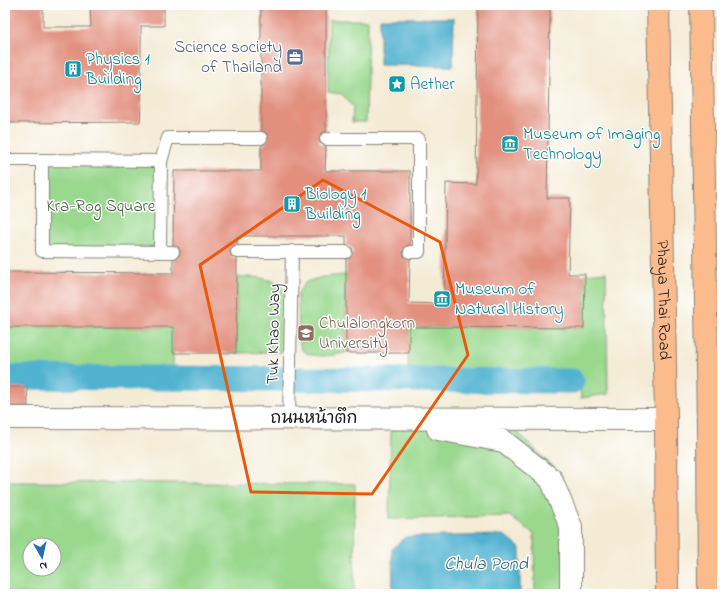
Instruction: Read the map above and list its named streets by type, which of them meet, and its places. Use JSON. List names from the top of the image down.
{
  "streets": {
    "main road": ["Phaya Thai Road"],
    "street": ["ถนนหน้าตึก"],
    "lane": ["Tuk Khao Way"]
  },
  "crossings": [
    ["Phaya Thai Road", "ถนนหน้าตึก"],
    ["Tuk Khao Way", "ถนนหน้าตึก"]
  ],
  "water": ["Chula Pond"],
  "parks": ["Kra-Rog Square"],
  "places": {
    "office": ["Science society of Thailand"],
    "building": ["Physics 1 Building", "Biology 1 Building"],
    "place": ["Aether"],
    "museum": ["Museum of Imaging Technology", "Museum of Natural History"],
    "school or university": ["Chulalongkorn University"]
  },
  "north": "bottom"
}
